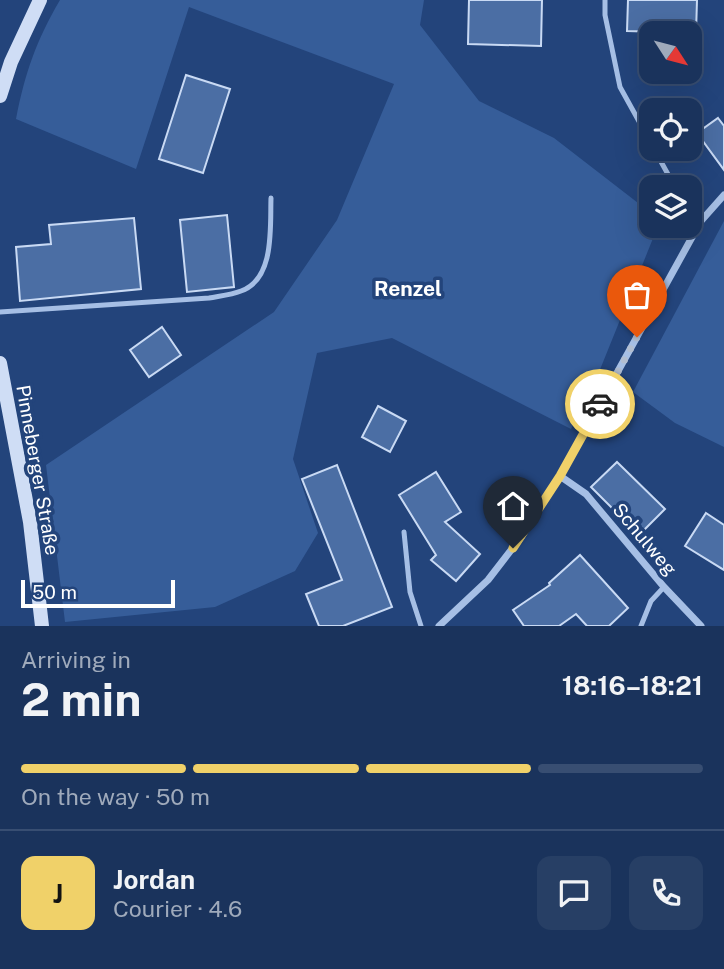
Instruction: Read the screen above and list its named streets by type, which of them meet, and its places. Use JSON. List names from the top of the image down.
{
  "streets": {
    "main road": ["Pinneberger Straße"],
    "street": ["Schulweg"]
  },
  "districts": ["Renzel"],
  "scale_bar": "50 m",
  "north": "bottom right",
  "page": {
    "scale": "50 m",
    "heading": ["2 min", "Arriving in", "18:16–18:21"],
    "panel": ["Jordan", "Courier · 4.6"],
    "bar": "On the way · 50 m",
    "round": "J"
  }
}
